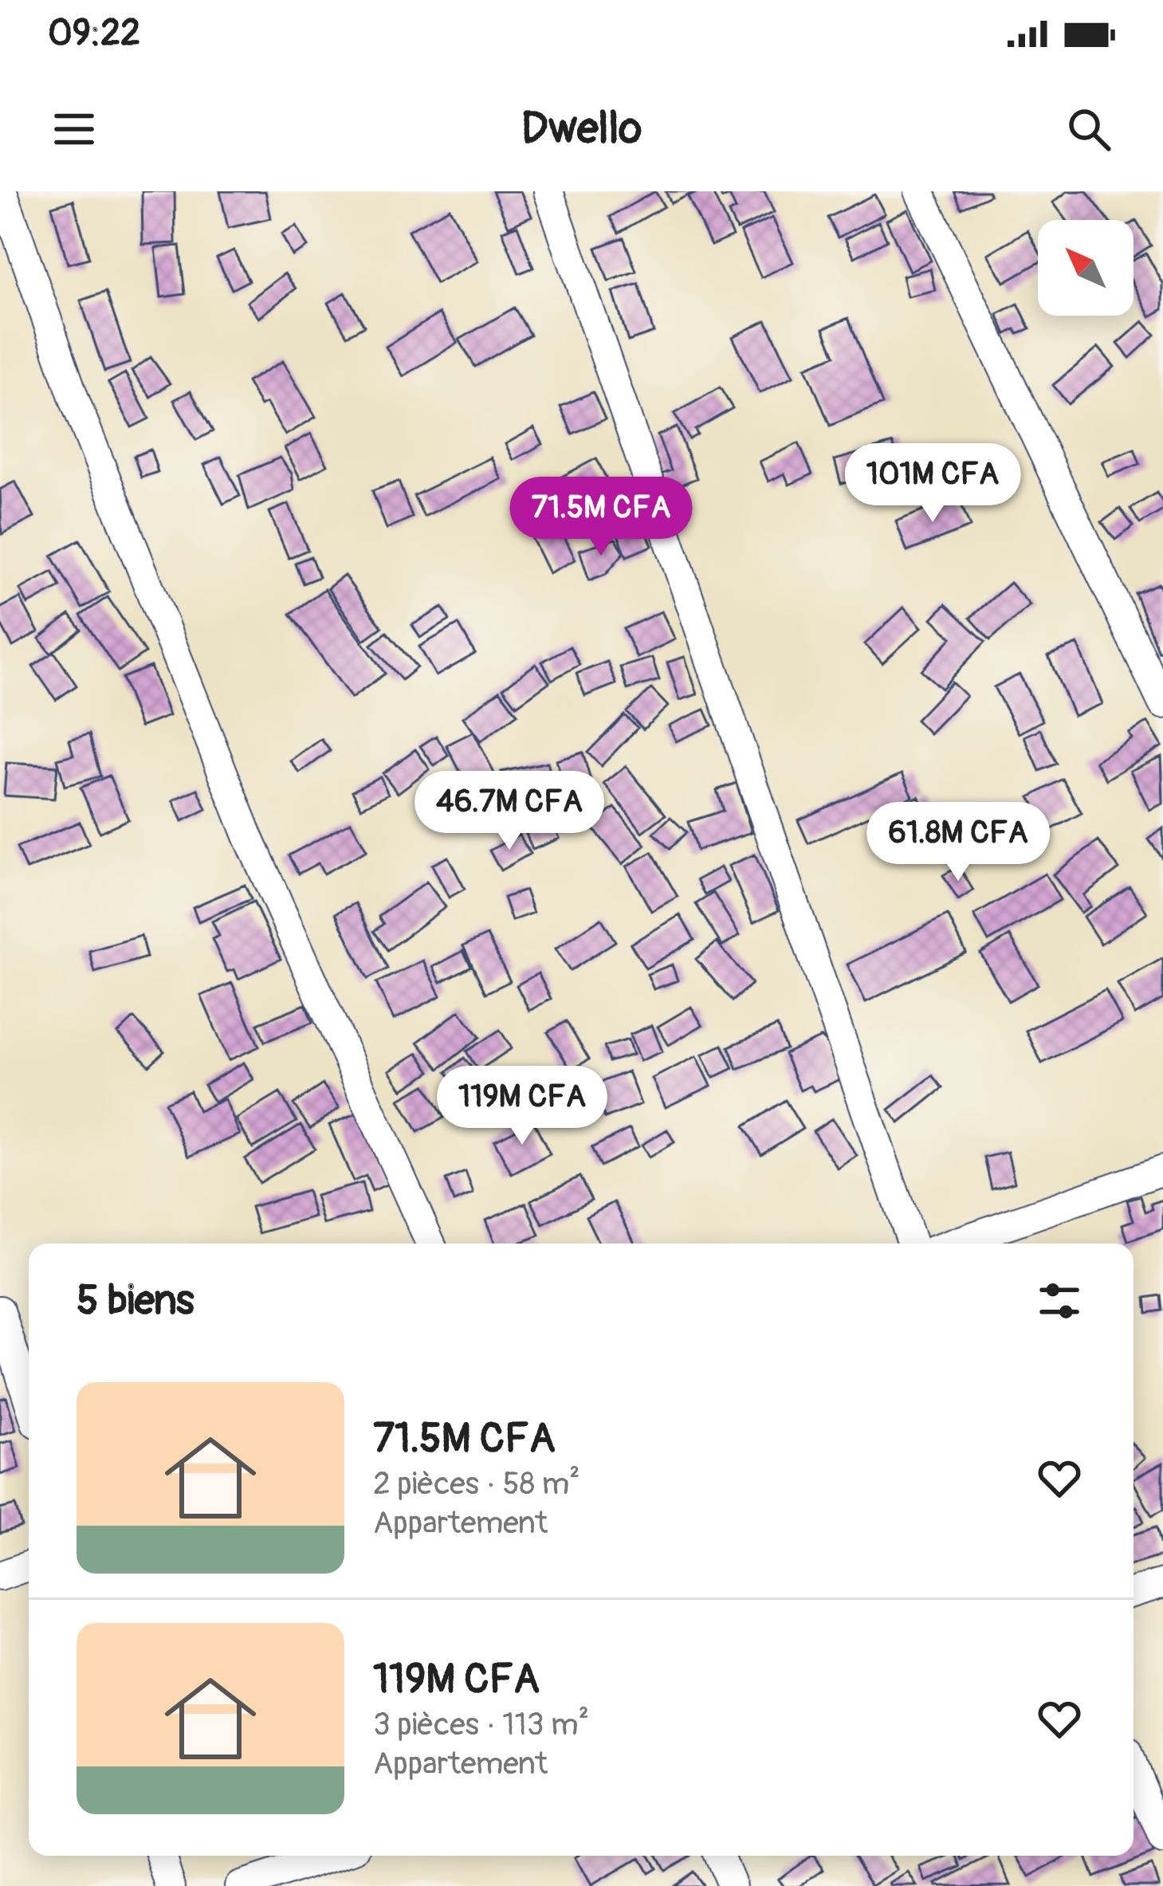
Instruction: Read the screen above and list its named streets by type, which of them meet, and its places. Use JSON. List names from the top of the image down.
{
  "north": "top left",
  "page": {
    "status": "09:22",
    "header": "Dwello",
    "price": [
      "101M CFA",
      "71.5M CFA",
      "46.7M CFA",
      "61.8M CFA",
      "119M CFA"
    ],
    "heading": "5 biens",
    "list": [
      {
        "name": "71.5M CFA",
        "note": "2 pièces · 58 m² · Appartement"
      },
      {
        "name": "119M CFA",
        "note": "3 pièces · 113 m² · Appartement"
      }
    ]
  }
}
